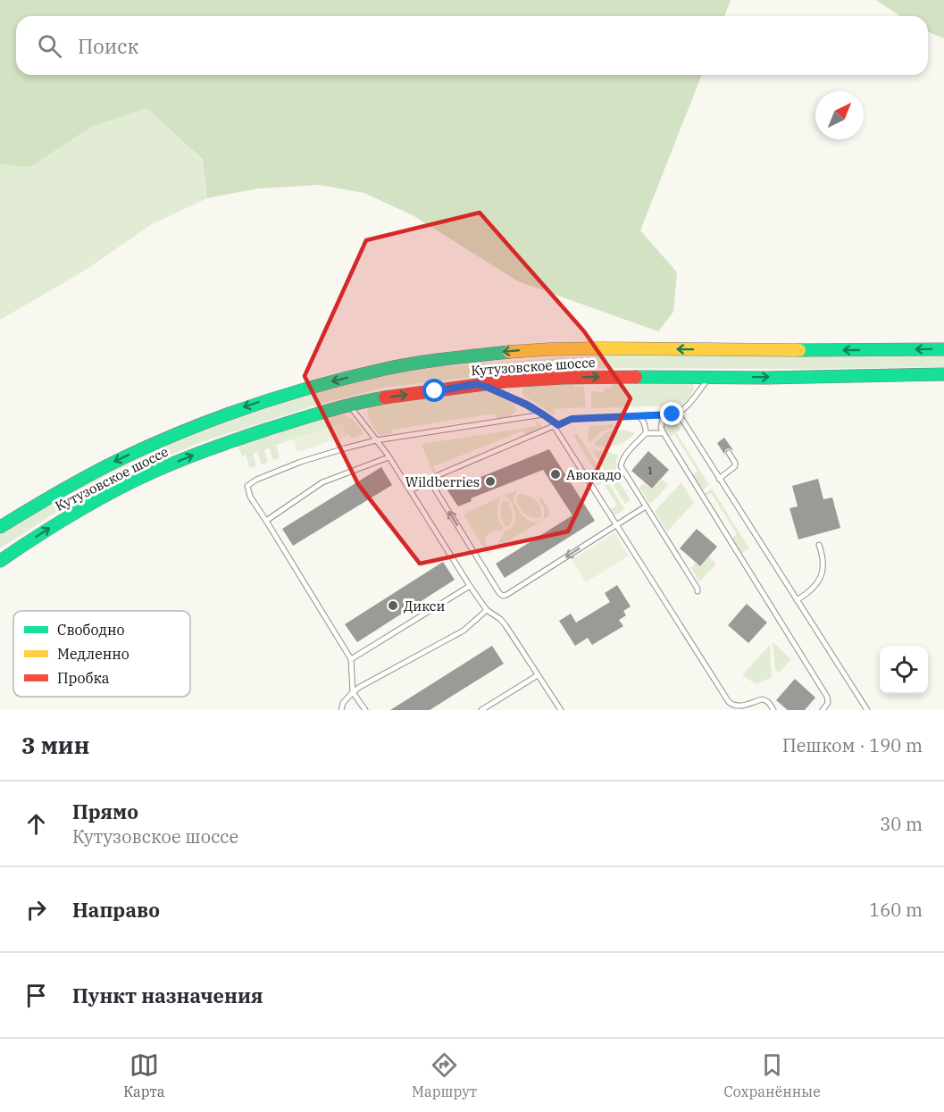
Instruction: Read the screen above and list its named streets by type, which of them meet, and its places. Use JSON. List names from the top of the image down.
{
  "streets": {
    "main road": ["Кутузовское шоссе"]
  },
  "places": ["Авокадо", "Wildberries", "Дикси"],
  "house_numbers": ["1"],
  "legend": ["Свободно", "Медленно", "Пробка"],
  "north": "top right",
  "page": {
    "search": "Поиск",
    "heading": ["3 мин", "Пешком · 190 m"],
    "list": [
      ["Прямо", "Кутузовское шоссе", "30 m"],
      ["Направо", "160 m"],
      "Пункт назначения"
    ],
    "nav": ["Карта", "Маршрут", "Сохранённые"]
  }
}
